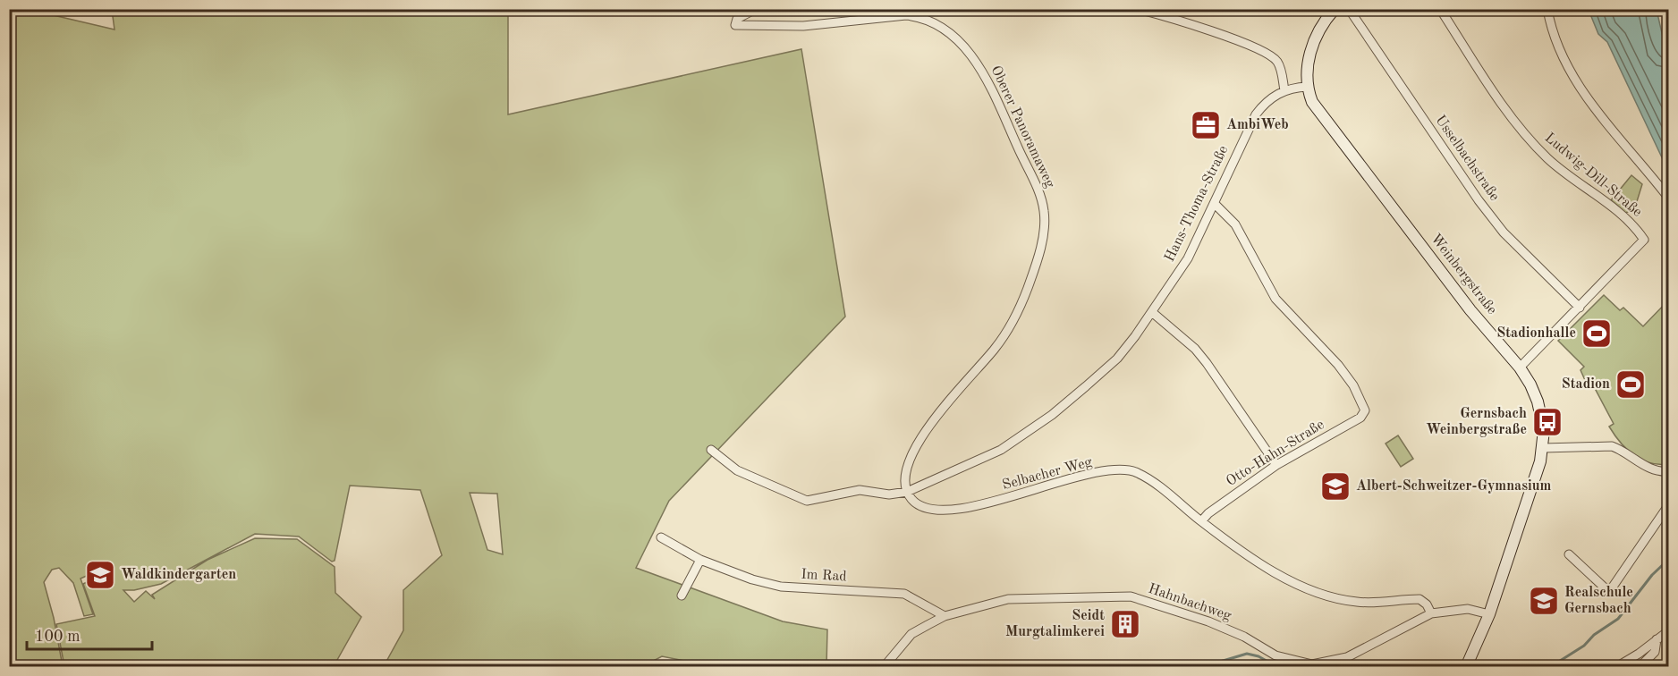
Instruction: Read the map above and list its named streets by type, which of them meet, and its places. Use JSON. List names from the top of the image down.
{
  "streets": {
    "street": [
      "Oberer Panoramaweg",
      "Usselbachstraße",
      "Ludwig-Dill-Straße",
      "Hans-Thoma-Straße",
      "Weinbergstraße",
      "Otto-Hahn-Straße",
      "Selbacher Weg",
      "Im Rad",
      "Hahnbachweg"
    ]
  },
  "crossings": [
    ["Oberer Panoramaweg", "Hans-Thoma-Straße"],
    ["Oberer Panoramaweg", "Selbacher Weg"],
    ["Usselbachstraße", "Ludwig-Dill-Straße"],
    ["Hans-Thoma-Straße", "Weinbergstraße"],
    ["Hans-Thoma-Straße", "Otto-Hahn-Straße"],
    ["Hans-Thoma-Straße", "Selbacher Weg"],
    ["Weinbergstraße", "Hahnbachweg"],
    ["Otto-Hahn-Straße", "Selbacher Weg"],
    ["Selbacher Weg", "Hahnbachweg"],
    ["Im Rad", "Hahnbachweg"]
  ],
  "places": {
    "office": ["AmbiWeb"],
    "sports": ["Stadionhalle", "Stadion"],
    "bus stop": ["Gernsbach Weinbergstraße"],
    "school or university": ["Albert-Schweitzer-Gymnasium", "Waldkindergarten", "Realschule Gernsbach"],
    "building": ["Seidt Murgtalimkerei"]
  },
  "scale_bar": "100 m"
}
